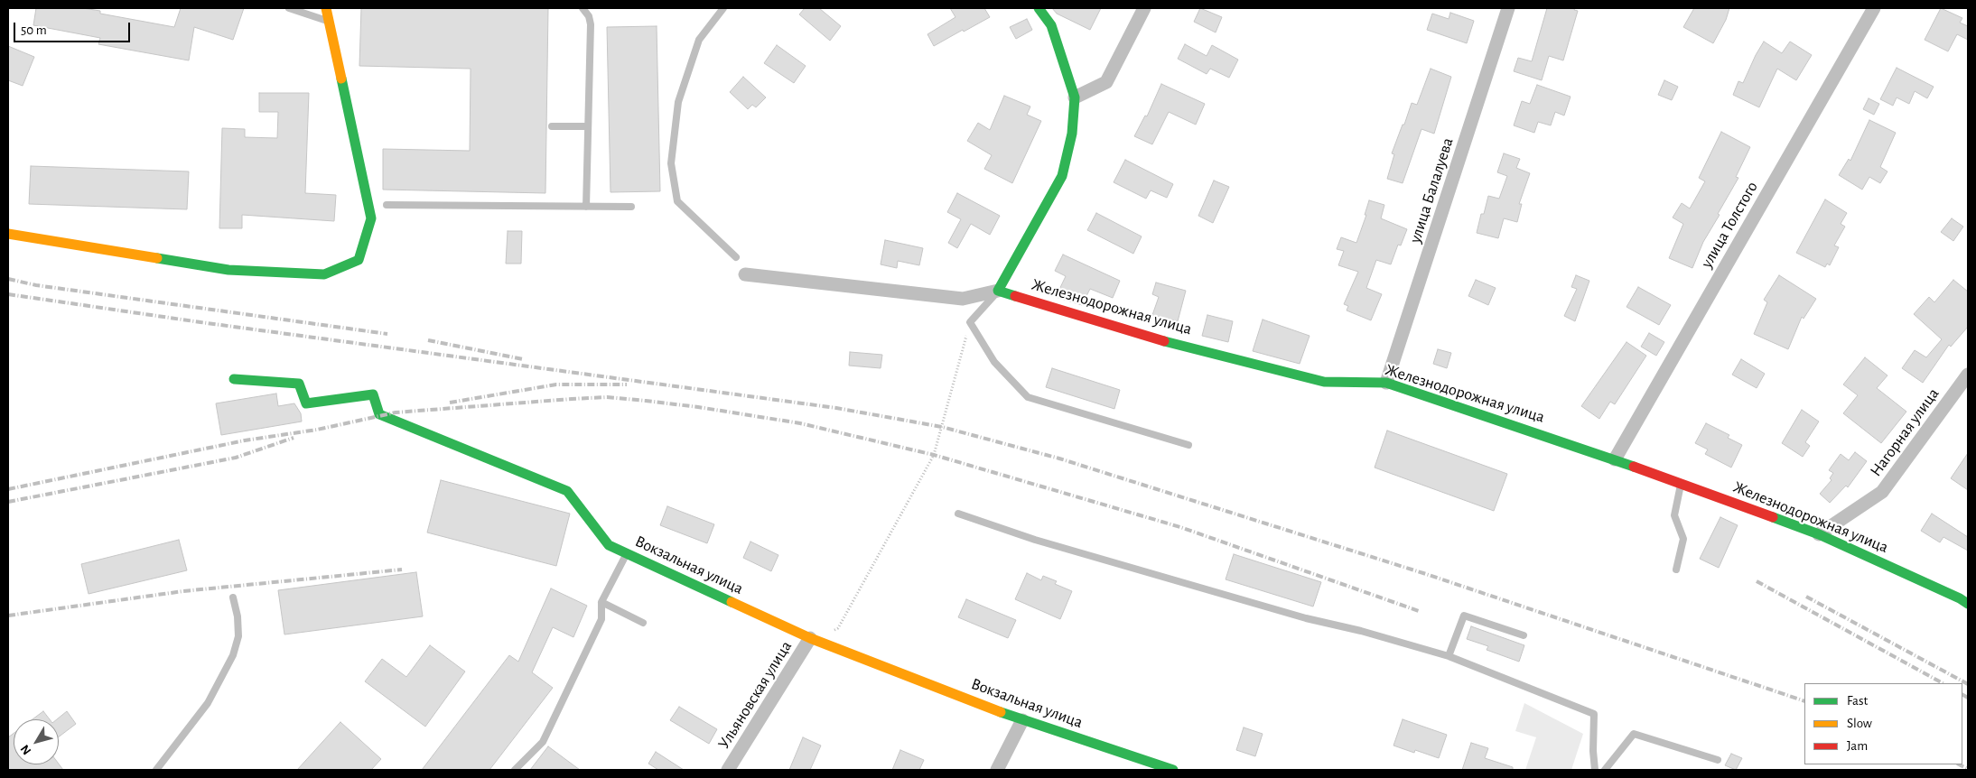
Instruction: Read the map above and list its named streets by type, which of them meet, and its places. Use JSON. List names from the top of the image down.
{
  "streets": {
    "street": [
      "улица Балалуева",
      "улица Толстого",
      "Железнодорожная улица",
      "Нагорная улица",
      "Вокзальная улица",
      "Ульяновская улица"
    ]
  },
  "crossings": [
    ["улица Балалуева", "Железнодорожная улица"],
    ["улица Толстого", "Железнодорожная улица"],
    ["Железнодорожная улица", "Нагорная улица"],
    ["Вокзальная улица", "Ульяновская улица"]
  ],
  "legend": ["Fast", "Slow", "Jam"],
  "scale_bar": "50 m",
  "north": "bottom left"
}
